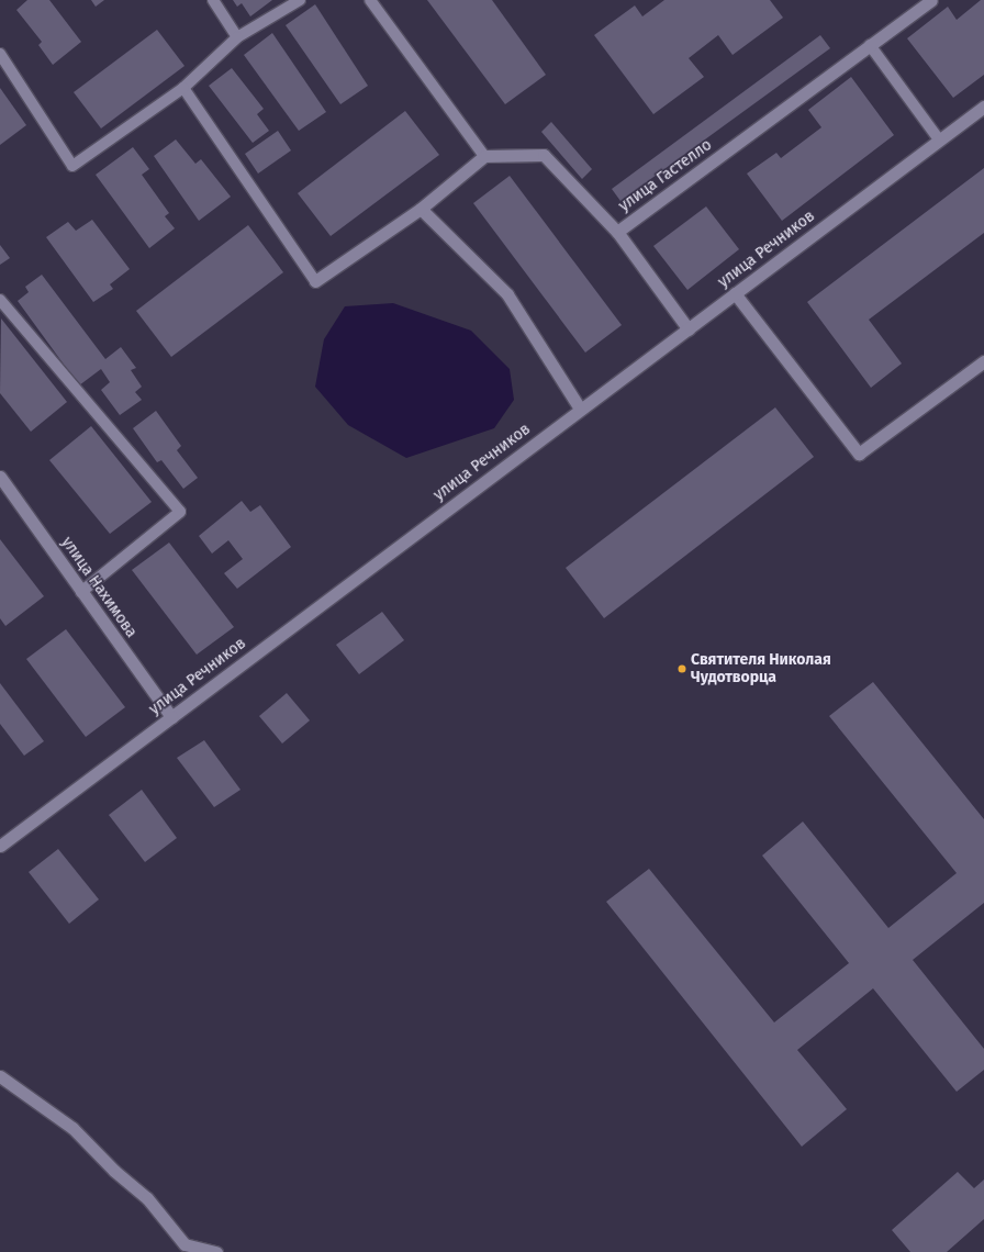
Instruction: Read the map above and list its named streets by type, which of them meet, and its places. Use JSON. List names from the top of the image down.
{
  "streets": {
    "street": ["улица Гастелло", "улица Речников", "улица Нахимова"]
  },
  "crossings": [
    ["улица Речников", "улица Нахимова"]
  ],
  "places": ["Святителя Николая Чудотворца"]
}
